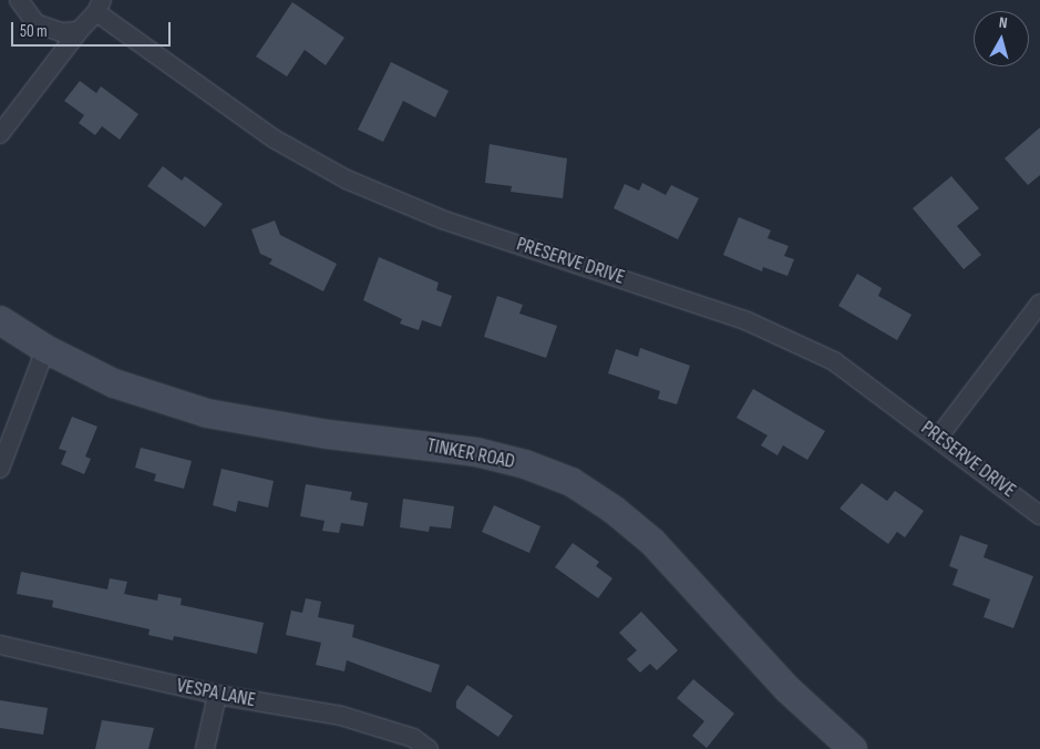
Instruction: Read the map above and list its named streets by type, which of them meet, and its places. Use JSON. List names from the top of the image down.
{
  "streets": {
    "street": ["PRESERVE DRIVE", "TINKER ROAD", "VESPA LANE"]
  },
  "scale_bar": "50 m",
  "north": "top"
}
